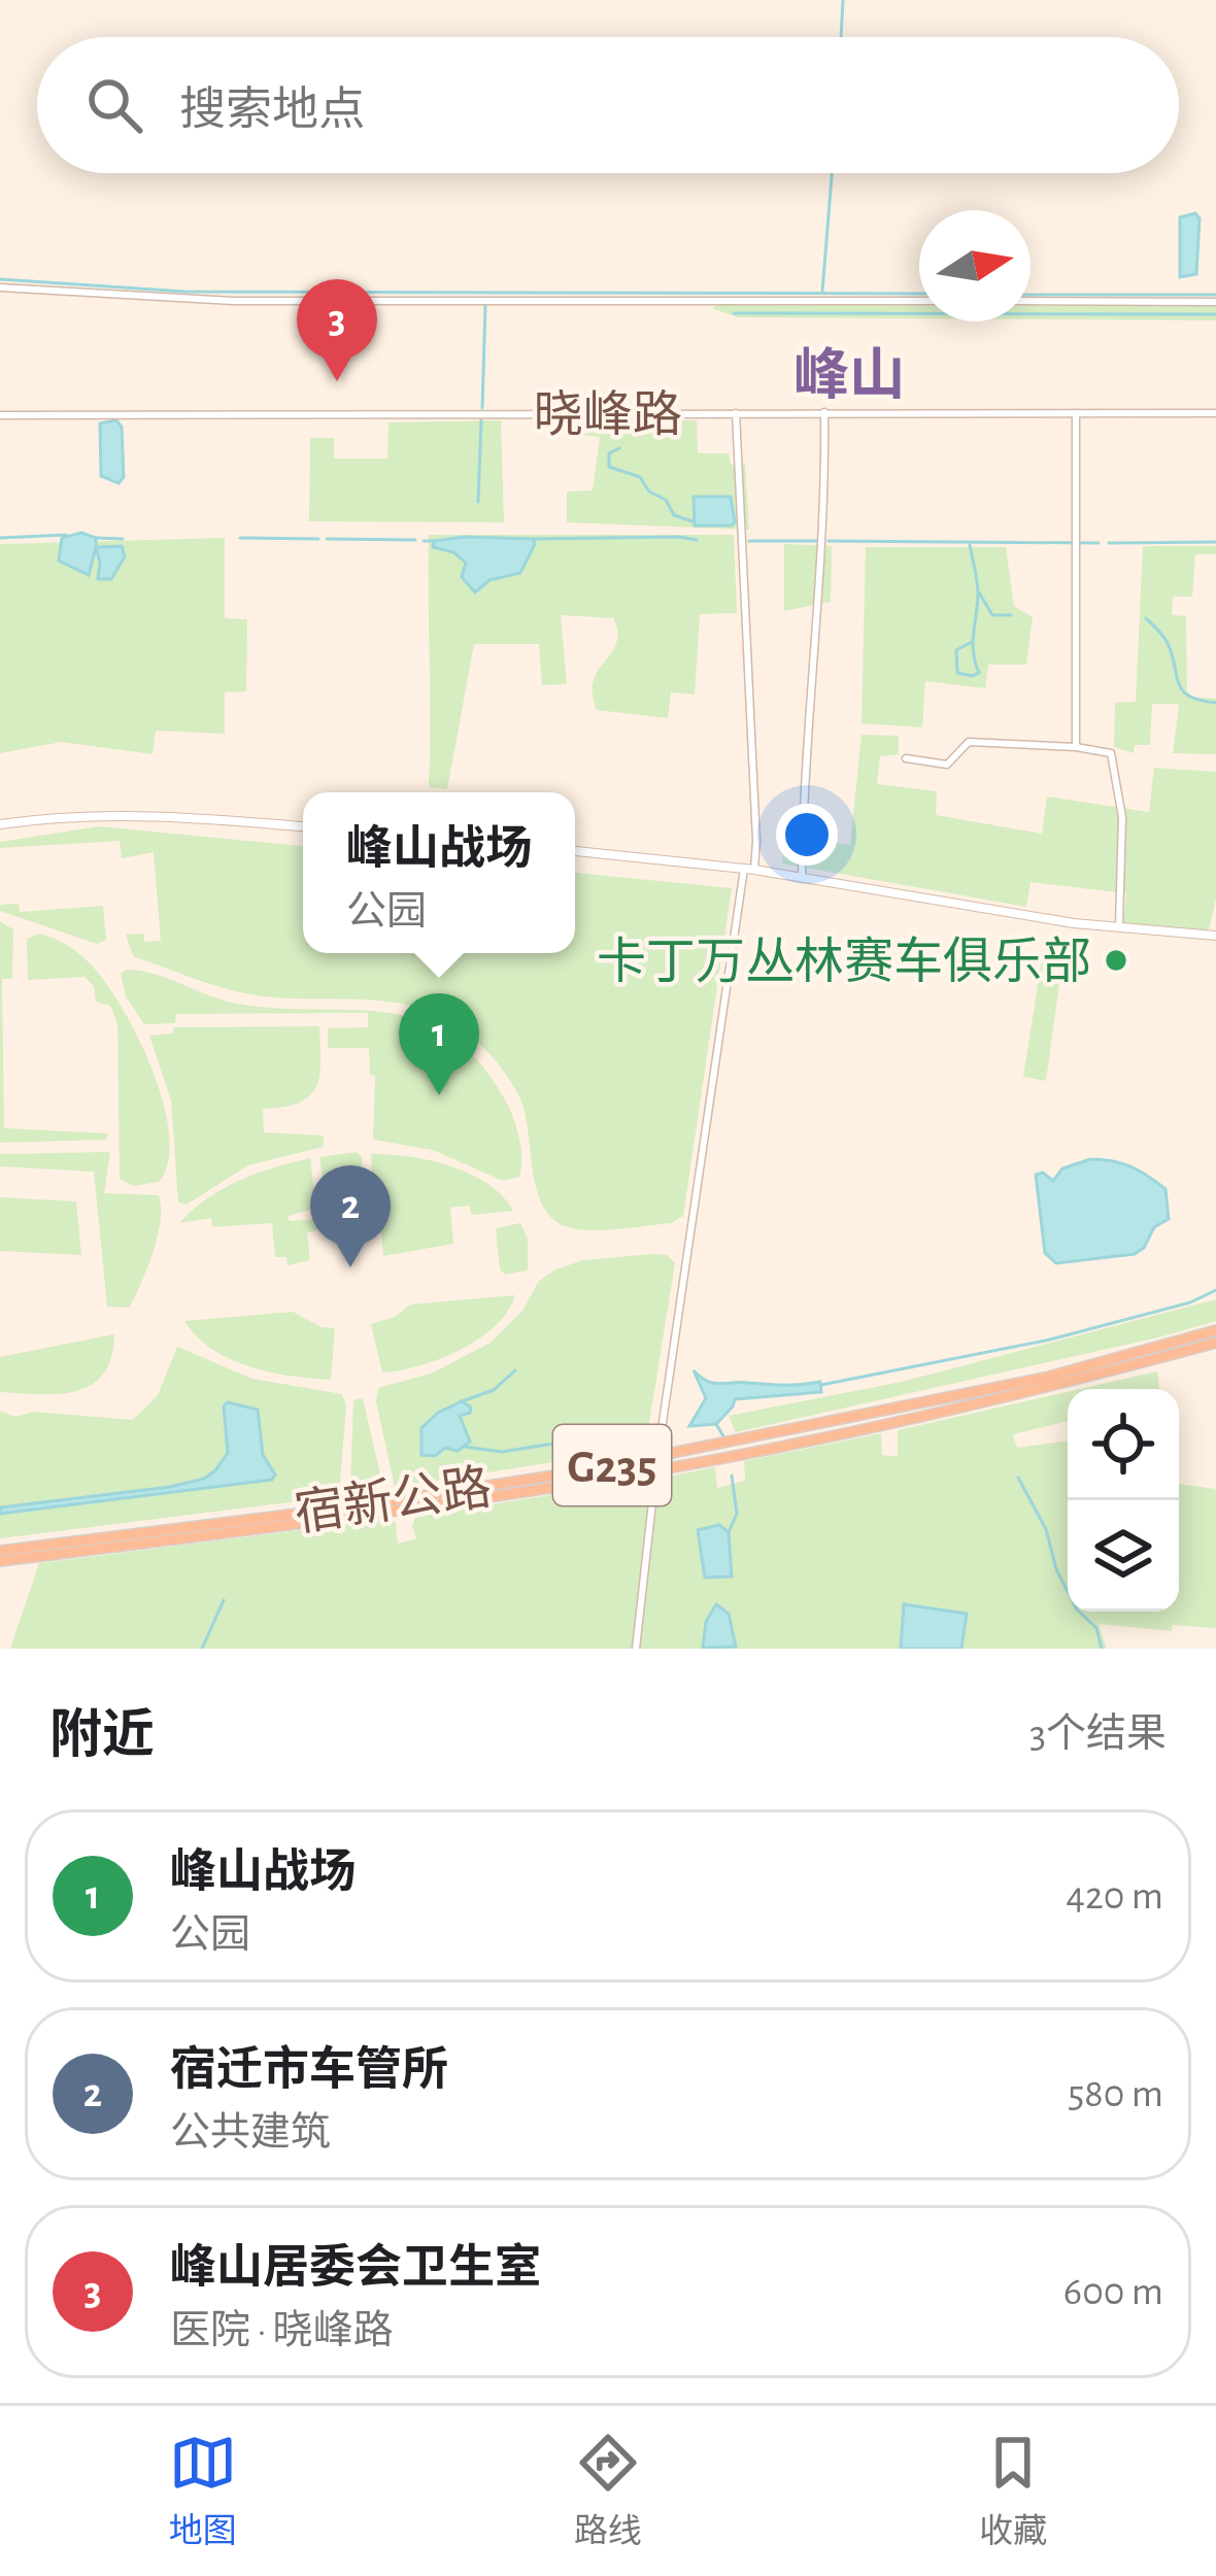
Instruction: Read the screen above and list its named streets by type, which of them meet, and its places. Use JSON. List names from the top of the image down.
{
  "streets": {
    "highway": ["G235", "宿新公路"],
    "street": ["晓峰路"]
  },
  "districts": ["峰山"],
  "places": ["卡丁万丛林赛车俱乐部"],
  "north": "right",
  "page": {
    "search": "搜索地点",
    "pins": ["3", "1", "2"],
    "popup": ["峰山战场", "公园"],
    "heading": ["附近", "3个结果"],
    "list": [
      {
        "mark": "1",
        "name": "峰山战场",
        "note": "公园",
        "value": "420 m"
      },
      {
        "mark": "2",
        "name": "宿迁市车管所",
        "note": "公共建筑",
        "value": "580 m"
      },
      {
        "mark": "3",
        "name": "峰山居委会卫生室",
        "note": "医院 · 晓峰路",
        "value": "600 m"
      }
    ],
    "nav": ["地图", "路线", "收藏"]
  }
}
